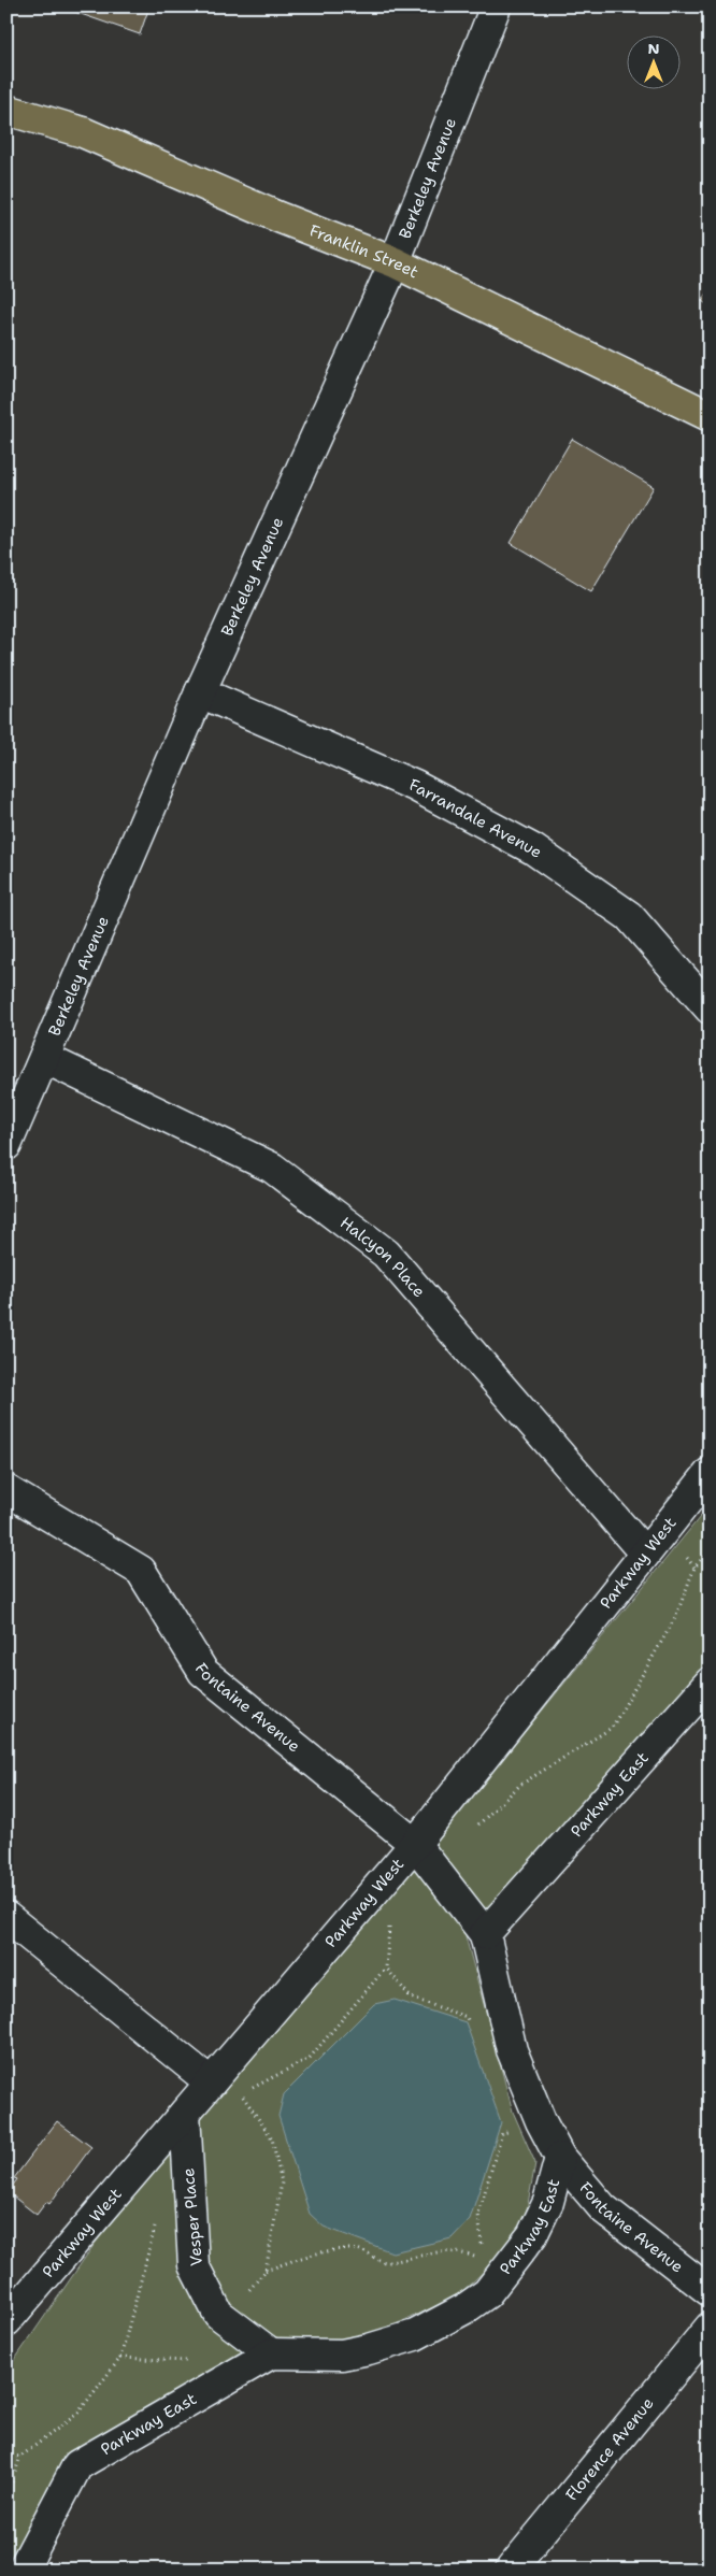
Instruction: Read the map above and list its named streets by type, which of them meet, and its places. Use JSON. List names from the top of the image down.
{
  "streets": {
    "main road": ["Franklin Street"],
    "street": [
      "Berkeley Avenue",
      "Farrandale Avenue",
      "Halcyon Place",
      "Parkway West",
      "Fontaine Avenue",
      "Parkway East",
      "Vesper Place",
      "Florence Avenue"
    ]
  },
  "crossings": [
    ["Berkeley Avenue", "Franklin Street"],
    ["Berkeley Avenue", "Farrandale Avenue"],
    ["Berkeley Avenue", "Halcyon Place"],
    ["Halcyon Place", "Parkway West"],
    ["Parkway West", "Fontaine Avenue"],
    ["Parkway West", "Vesper Place"],
    ["Fontaine Avenue", "Parkway East"],
    ["Parkway East", "Vesper Place"]
  ],
  "north": "top"
}
